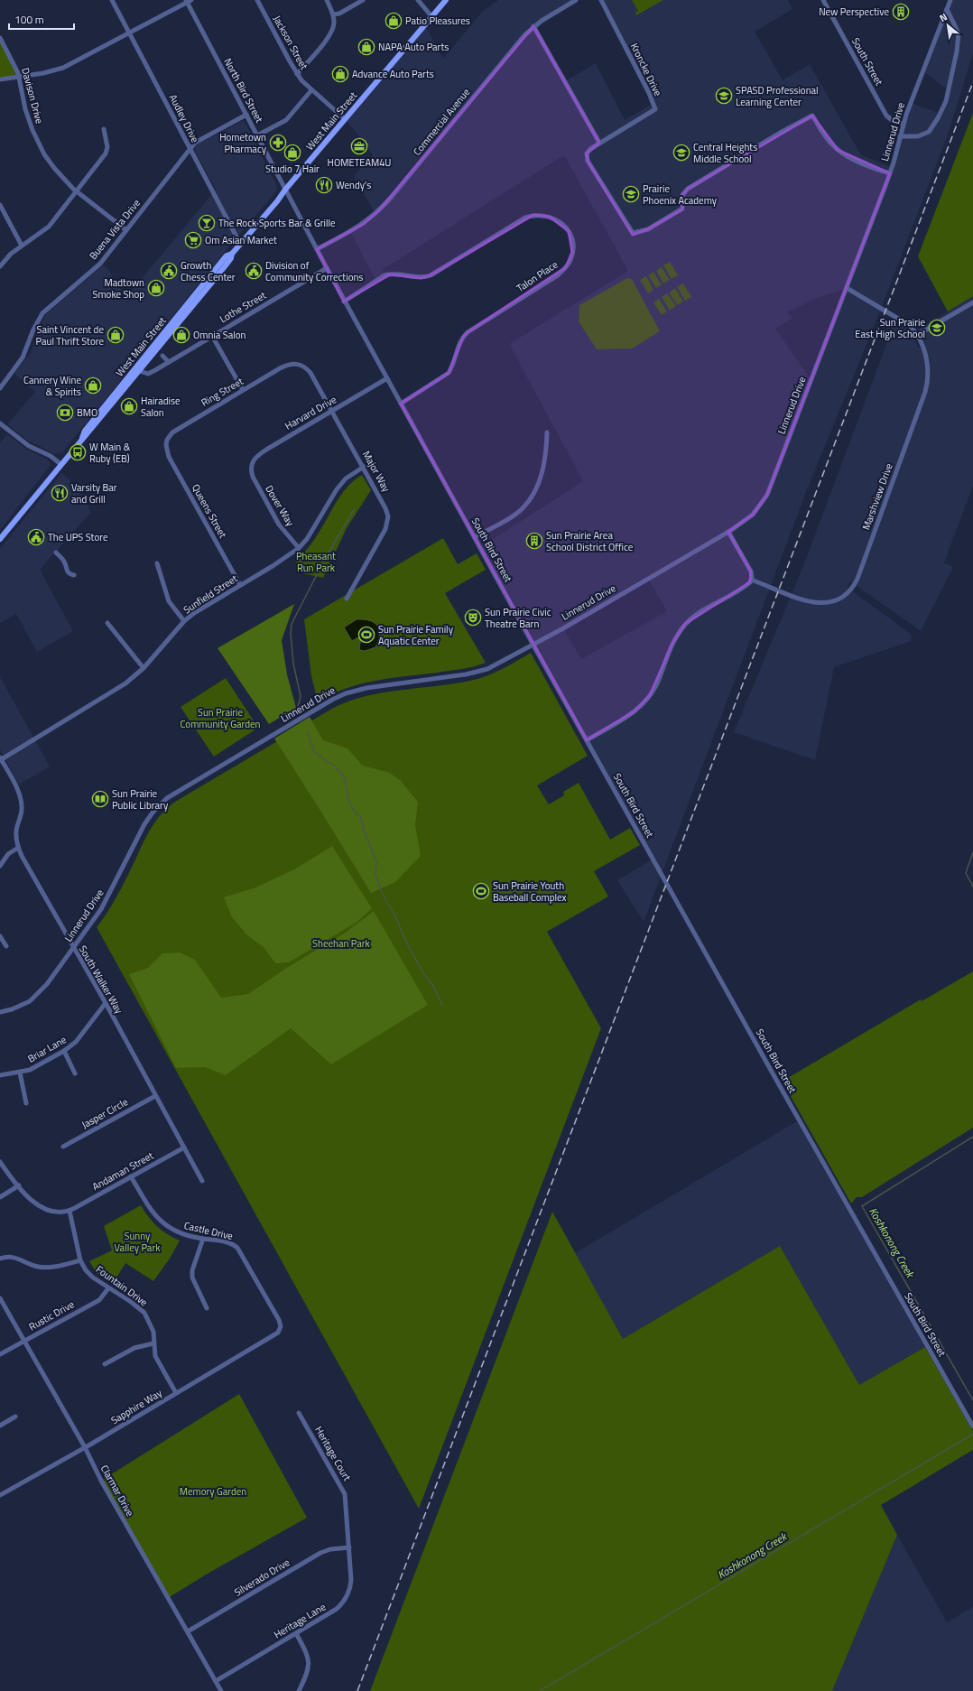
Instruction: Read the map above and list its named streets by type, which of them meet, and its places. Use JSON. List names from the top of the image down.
{
  "streets": {
    "main road": ["West Main Street"],
    "street": [
      "Jackson Street",
      "South Street",
      "Kroncke Drive",
      "North Bird Street",
      "Davison Drive",
      "Audley Drive",
      "Commercial Avenue",
      "Linnerud Drive",
      "Buena Vista Drive",
      "Talon Place",
      "Lothe Street",
      "Ring Street",
      "Harvard Drive",
      "Major Way",
      "Marshview Drive",
      "Dover Way",
      "Queens Street",
      "South Bird Street",
      "Sunfield Street",
      "South Walker Way",
      "Briar Lane",
      "Jasper Circle",
      "Andaman Street",
      "Castle Drive",
      "Fountain Drive",
      "Rustic Drive",
      "Sapphire Way",
      "Heritage Court",
      "Clarmar Drive",
      "Silverado Drive",
      "Heritage Lane"
    ]
  },
  "crossings": [
    ["Jackson Street", "West Main Street"],
    ["South Street", "Linnerud Drive"],
    ["Kroncke Drive", "Linnerud Drive"],
    ["North Bird Street", "West Main Street"],
    ["North Bird Street", "Buena Vista Drive"],
    ["North Bird Street", "South Bird Street"],
    ["Davison Drive", "Buena Vista Drive"],
    ["Audley Drive", "West Main Street"],
    ["Audley Drive", "Buena Vista Drive"],
    ["West Main Street", "Lothe Street"],
    ["West Main Street", "South Bird Street"],
    ["Commercial Avenue", "South Bird Street"],
    ["Linnerud Drive", "Marshview Drive"],
    ["Linnerud Drive", "South Bird Street"],
    ["Linnerud Drive", "South Walker Way"],
    ["Talon Place", "South Bird Street"],
    ["Lothe Street", "South Bird Street"],
    ["Ring Street", "Major Way"],
    ["Ring Street", "Queens Street"],
    ["Harvard Drive", "Major Way"],
    ["Harvard Drive", "Dover Way"],
    ["Harvard Drive", "South Bird Street"],
    ["Major Way", "Sunfield Street"],
    ["Dover Way", "Sunfield Street"],
    ["Queens Street", "Sunfield Street"],
    ["Sunfield Street", "South Walker Way"],
    ["South Walker Way", "Briar Lane"],
    ["South Walker Way", "Jasper Circle"],
    ["South Walker Way", "Andaman Street"],
    ["Andaman Street", "Castle Drive"],
    ["Andaman Street", "Fountain Drive"],
    ["Castle Drive", "Sapphire Way"],
    ["Fountain Drive", "Rustic Drive"],
    ["Fountain Drive", "Sapphire Way"],
    ["Rustic Drive", "Clarmar Drive"],
    ["Sapphire Way", "Clarmar Drive"],
    ["Heritage Court", "Silverado Drive"],
    ["Heritage Court", "Heritage Lane"],
    ["Clarmar Drive", "Silverado Drive"],
    ["Clarmar Drive", "Heritage Lane"],
    ["Silverado Drive", "Heritage Lane"]
  ],
  "water": ["Koshkonong Creek"],
  "parks": [
    "Pheasant Run Park",
    "Sun Prairie Community Garden",
    "Sheehan Park",
    "Sunny Valley Park",
    "Memory Garden"
  ],
  "places": {
    "building": ["New Perspective", "Sun Prairie Area School District Office"],
    "shop": [
      "Patio Pleasures",
      "NAPA Auto Parts",
      "Advance Auto Parts",
      "Studio 7 Hair",
      "Madtown Smoke Shop",
      "Saint Vincent de Paul Thrift Store",
      "Omnia Salon",
      "Cannery Wine & Spirits",
      "Hairadise Salon"
    ],
    "school or university": [
      "SPASD Professional Learning Center",
      "Central Heights Middle School",
      "Prairie Phoenix Academy",
      "Sun Prairie East High School"
    ],
    "pharmacy": ["Hometown Pharmacy"],
    "office": ["HOMETEAM4U"],
    "restaurant": ["Wendy's", "Varsity Bar and Grill"],
    "bar": ["The Rock Sports Bar & Grille"],
    "supermarket": ["Om Asian Market"],
    "public building": ["Growth Chess Center", "Division of Community Corrections", "The UPS Store"],
    "bank": ["BMO"],
    "bus stop": ["W Main & Ruby (EB)"],
    "theatre": ["Sun Prairie Civic Theatre Barn"],
    "sports": ["Sun Prairie Family Aquatic Center", "Sun Prairie Youth Baseball Complex"],
    "library": ["Sun Prairie Public Library"]
  },
  "scale_bar": "100 m",
  "north": "top left"
}
